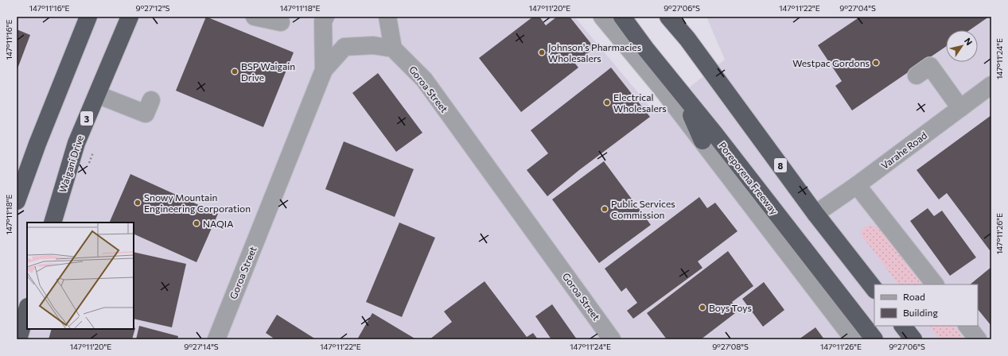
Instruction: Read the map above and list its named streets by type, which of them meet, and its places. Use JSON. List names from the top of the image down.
{
  "streets": {
    "highway": [
      "3",
      "Waigani Drive",
      "8",
      "Poreporena Freeway"
    ],
    "street": ["Goroa Street", "Varahe Road"]
  },
  "crossings": [
    ["Varahe Road", "8"]
  ],
  "places": [
    "Johnson's Pharmacies Wholesalers",
    "Westpac Gordons",
    "BSP Waigain Drive",
    "Electrical Wholesalers",
    "Snowy Mountain Engineering Corporation",
    "Public Services Commission",
    "NAQIA",
    "Boys Toys"
  ],
  "legend": ["Road", "Building"],
  "north": "top right",
  "coordinates": [
    "147°11'16\"E",
    "9°27'12\"S",
    "147°11'18\"E",
    "147°11'20\"E",
    "9°27'06\"S",
    "147°11'22\"E",
    "9°27'04\"S",
    "147°11'24\"E",
    "147°11'26\"E",
    "9°27'14\"S",
    "9°27'08\"S"
  ]
}
